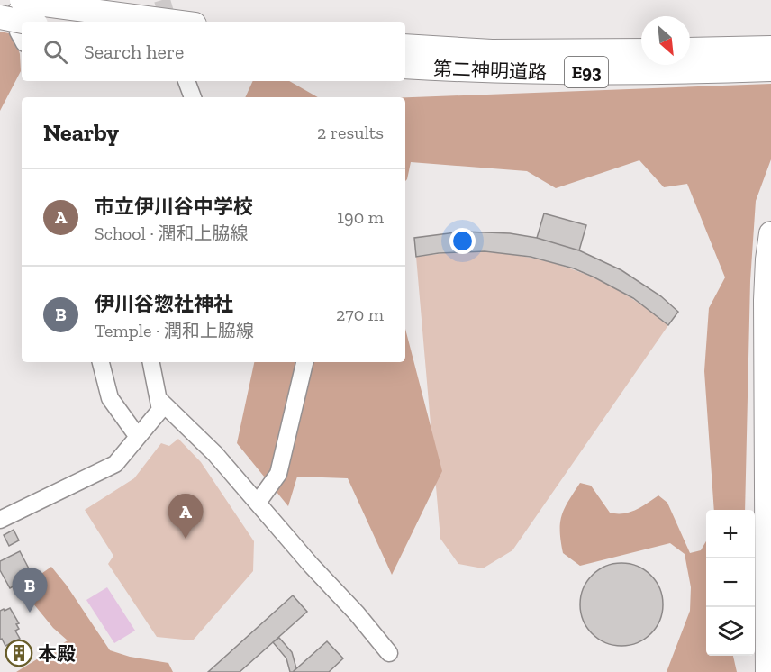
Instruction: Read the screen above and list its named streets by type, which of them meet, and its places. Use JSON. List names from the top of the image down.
{
  "streets": {
    "highway": ["第二神明道路", "E93"]
  },
  "places": {
    "building": ["本殿"]
  },
  "north": "bottom right",
  "page": {
    "search": "Search here",
    "heading": ["Nearby", "2 results"],
    "list": [
      {
        "mark": "A",
        "name": "市立伊川谷中学校",
        "note": "School · 潤和上脇線",
        "value": "190 m"
      },
      {
        "mark": "B",
        "name": "伊川谷惣社神社",
        "note": "Temple · 潤和上脇線",
        "value": "270 m"
      }
    ],
    "pins": ["A", "B"],
    "map_buttons": ["+", "−"]
  }
}
